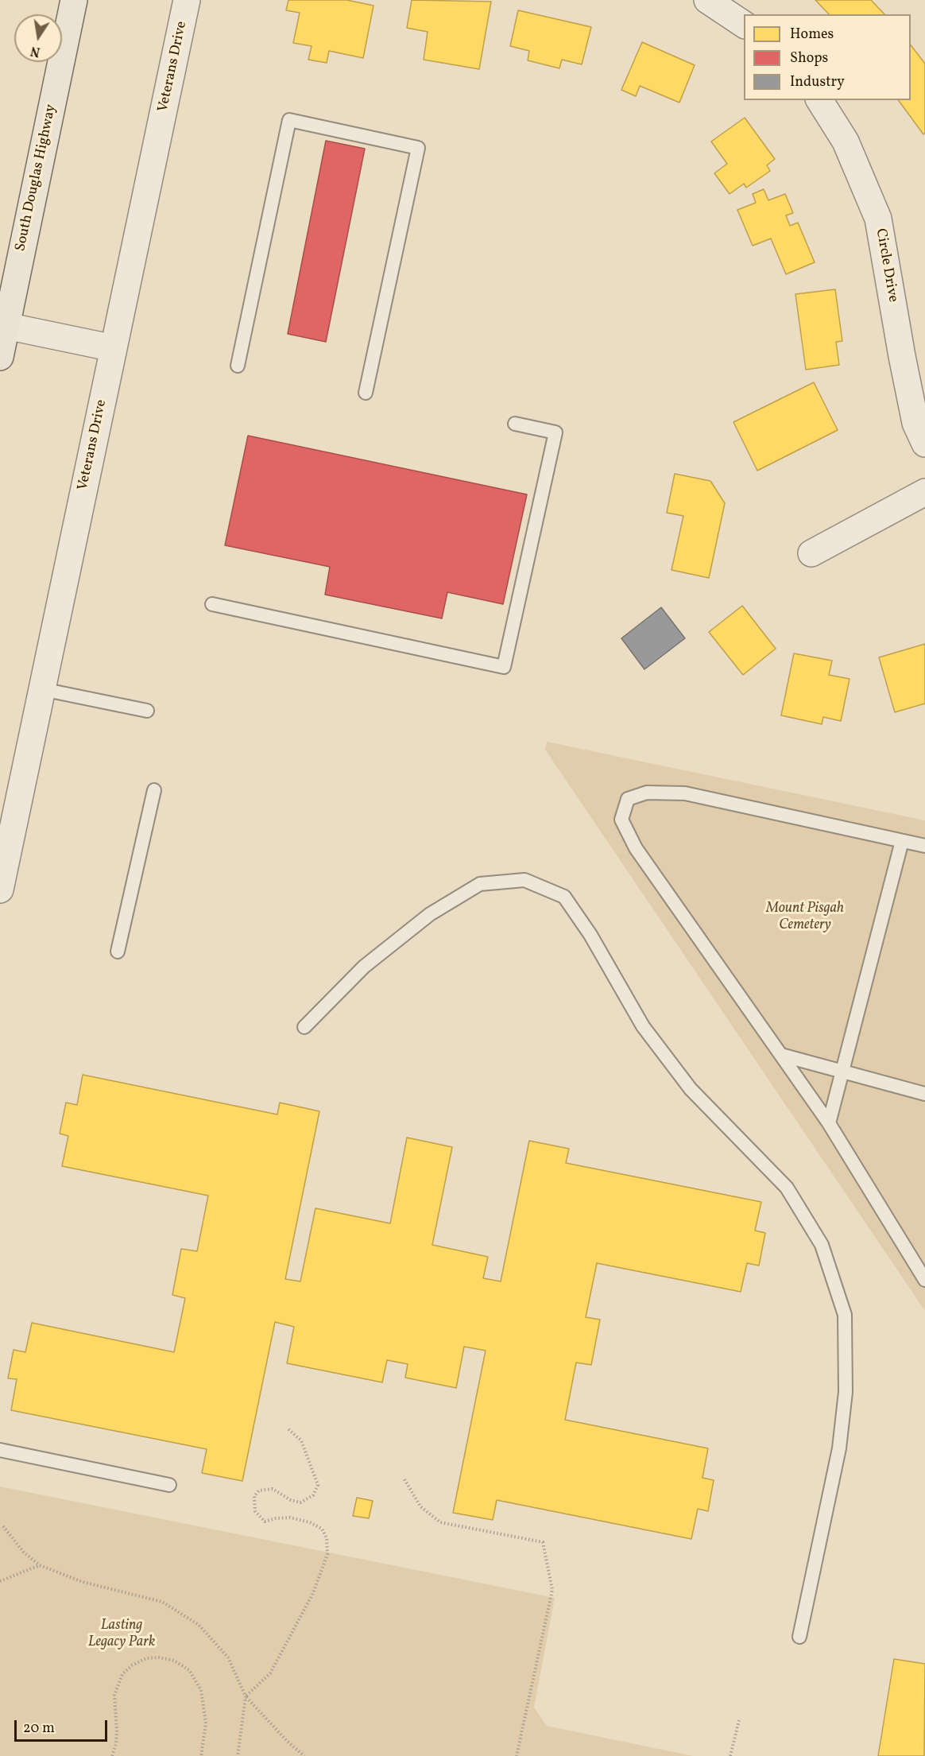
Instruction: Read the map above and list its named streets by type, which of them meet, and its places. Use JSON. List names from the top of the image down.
{
  "streets": {
    "main road": ["South Douglas Highway"],
    "street": ["Veterans Drive", "Circle Drive"]
  },
  "parks": ["Mount Pisgah Cemetery", "Lasting Legacy Park"],
  "legend": ["Homes", "Shops", "Industry"],
  "scale_bar": "20 m",
  "north": "bottom"
}
